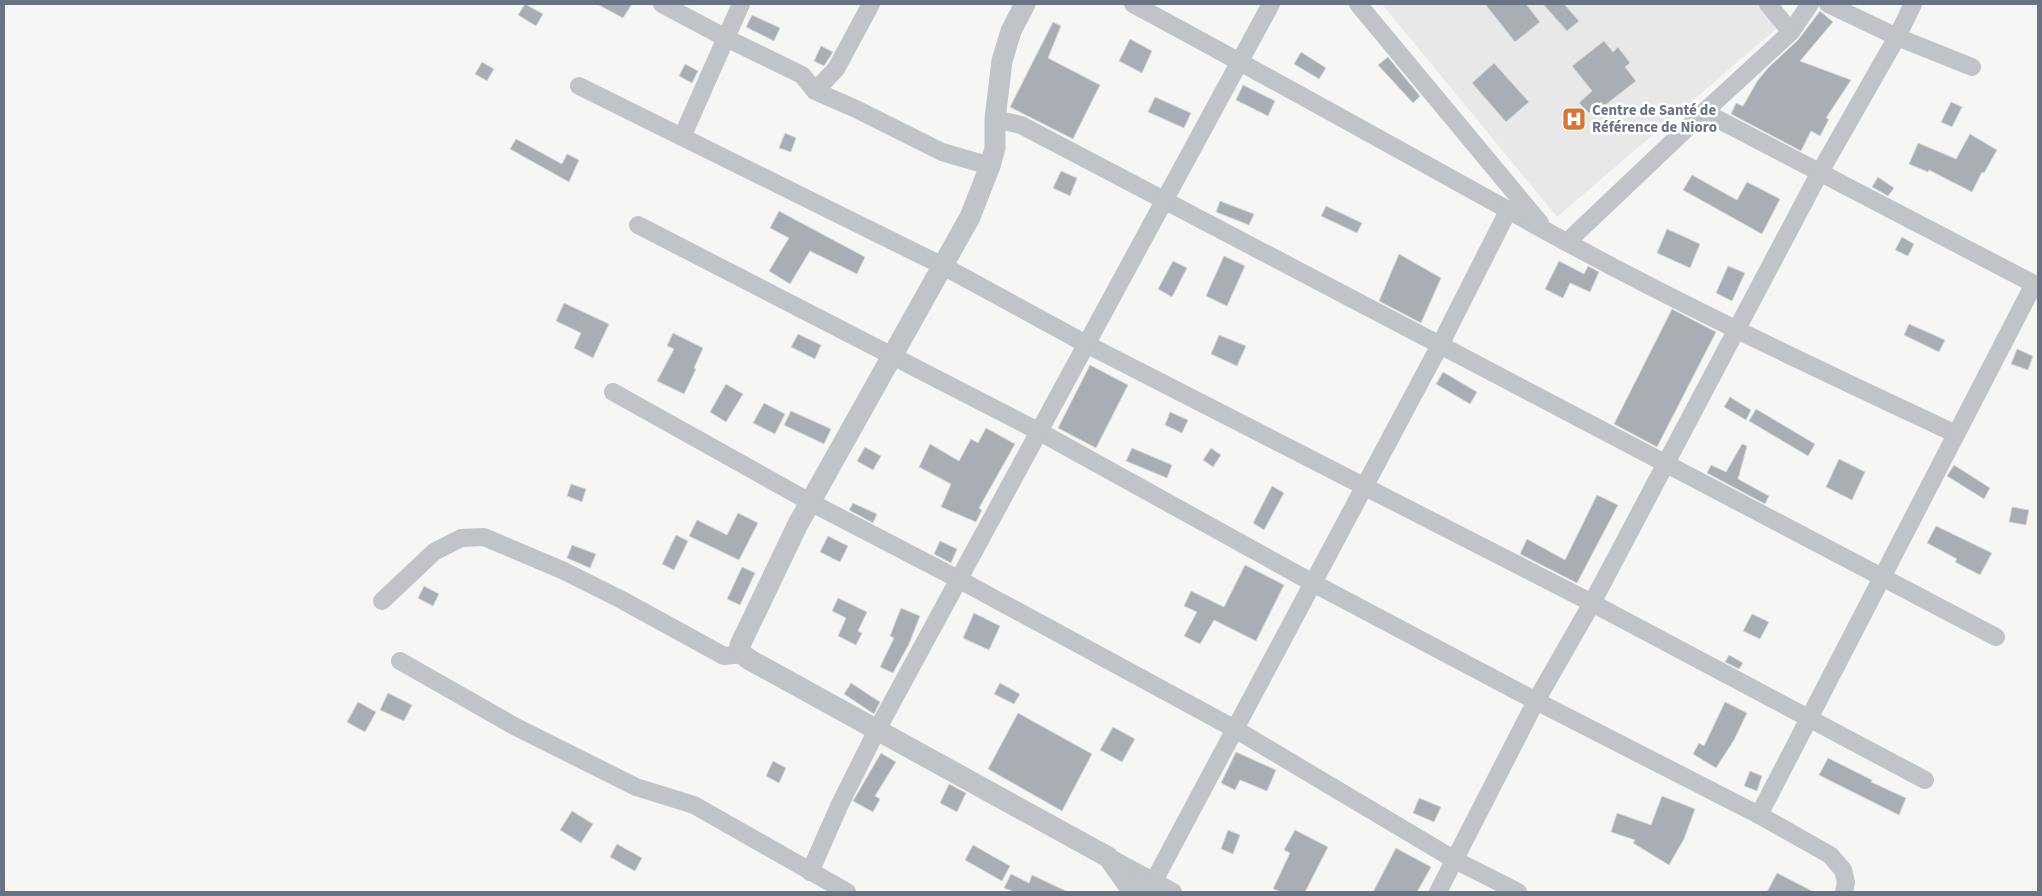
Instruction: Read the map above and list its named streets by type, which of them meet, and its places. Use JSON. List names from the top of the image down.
{
  "places": {
    "hospital": ["Centre de Santé de Référence de Nioro"]
  }
}
